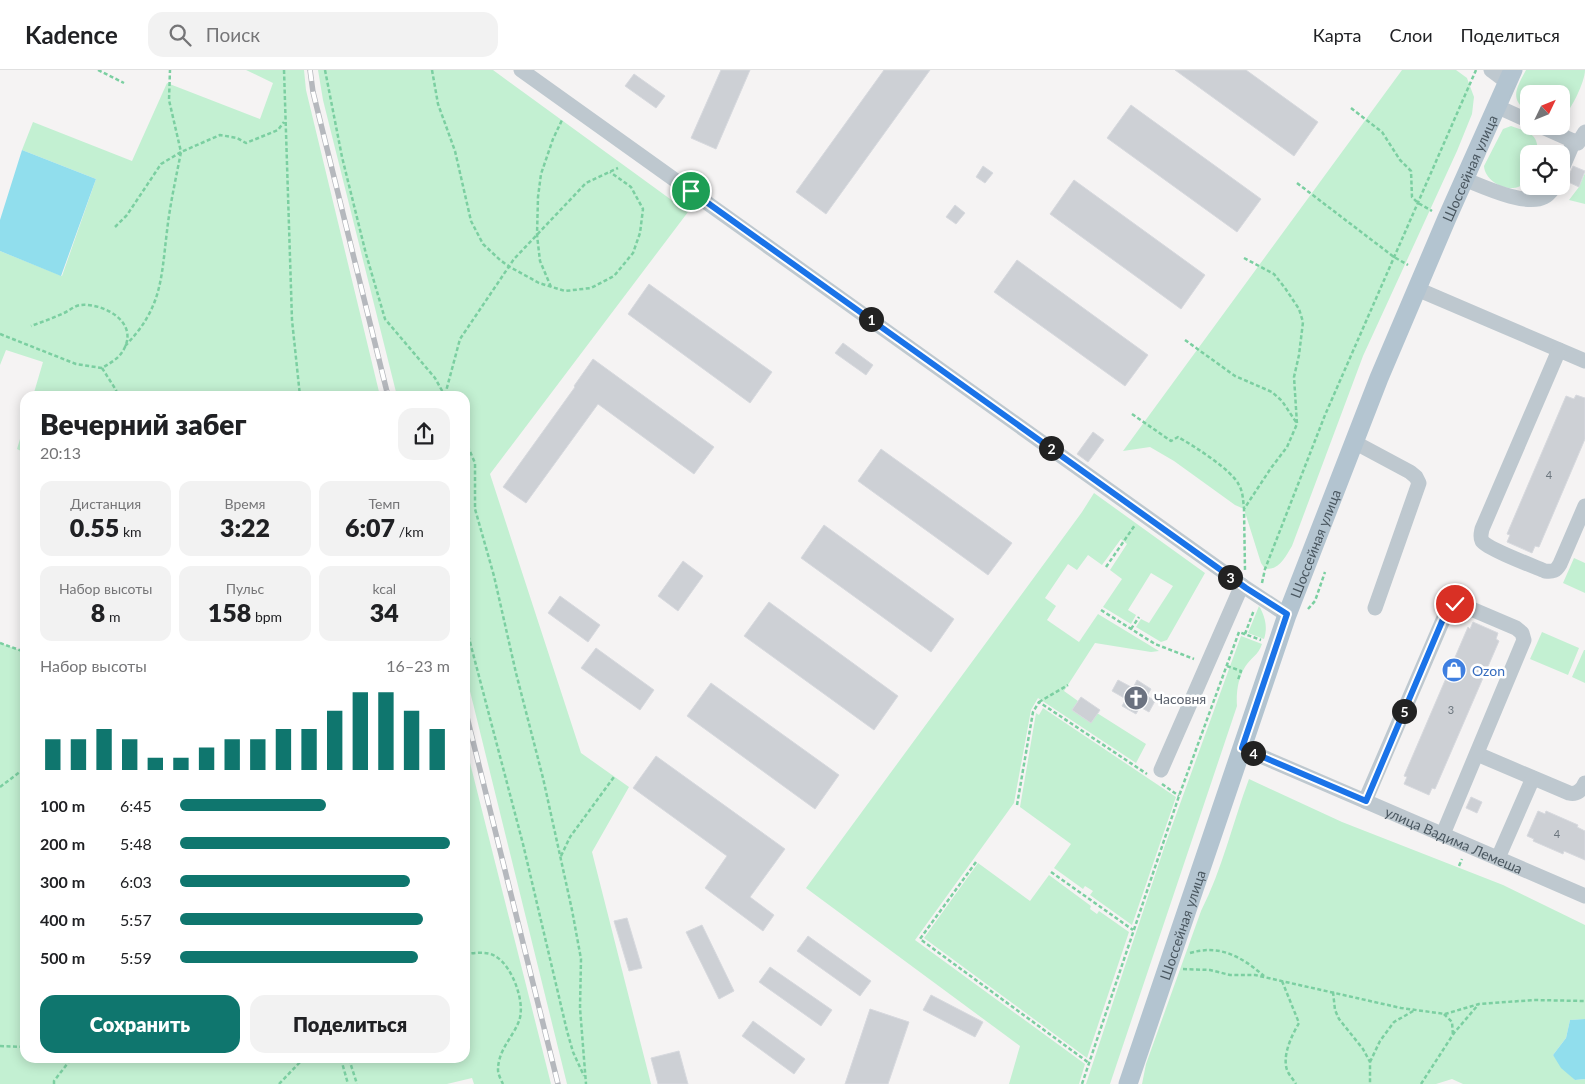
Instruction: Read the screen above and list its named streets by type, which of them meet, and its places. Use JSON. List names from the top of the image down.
{
  "streets": {
    "main road": ["Шоссейная улица"],
    "street": ["улица Вадима Лемеша"]
  },
  "crossings": [
    ["Шоссейная улица", "улица Вадима Лемеша"]
  ],
  "places": {
    "shop": ["Ozon"],
    "church": ["Часовня"]
  },
  "house_numbers": ["4", "3", "4"],
  "north": "top right",
  "page": {
    "header": "Kadence",
    "search": "Поиск",
    "nav": ["Карта", "Слои", "Поделиться"],
    "pins": [
      "1",
      "2",
      "3",
      "5",
      "4"
    ],
    "heading": ["Вечерний забег", "20:13"],
    "stats": [
      ["Дистанция", "0.55 km"],
      ["Время", "3:22"],
      ["Темп", "6:07 /km"],
      ["Набор высоты", "8 m"],
      ["Пульс", "158 bpm"],
      ["kcal", "34"]
    ],
    "chart": ["Набор высоты", "16–23 m"],
    "list": [
      {
        "name": "100 m",
        "note": "6:45"
      },
      {
        "name": "200 m",
        "note": "5:48"
      },
      {
        "name": "300 m",
        "note": "6:03"
      },
      {
        "name": "400 m",
        "note": "5:57"
      },
      {
        "name": "500 m",
        "note": "5:59"
      }
    ],
    "buttons": ["Сохранить", "Поделиться"]
  }
}
